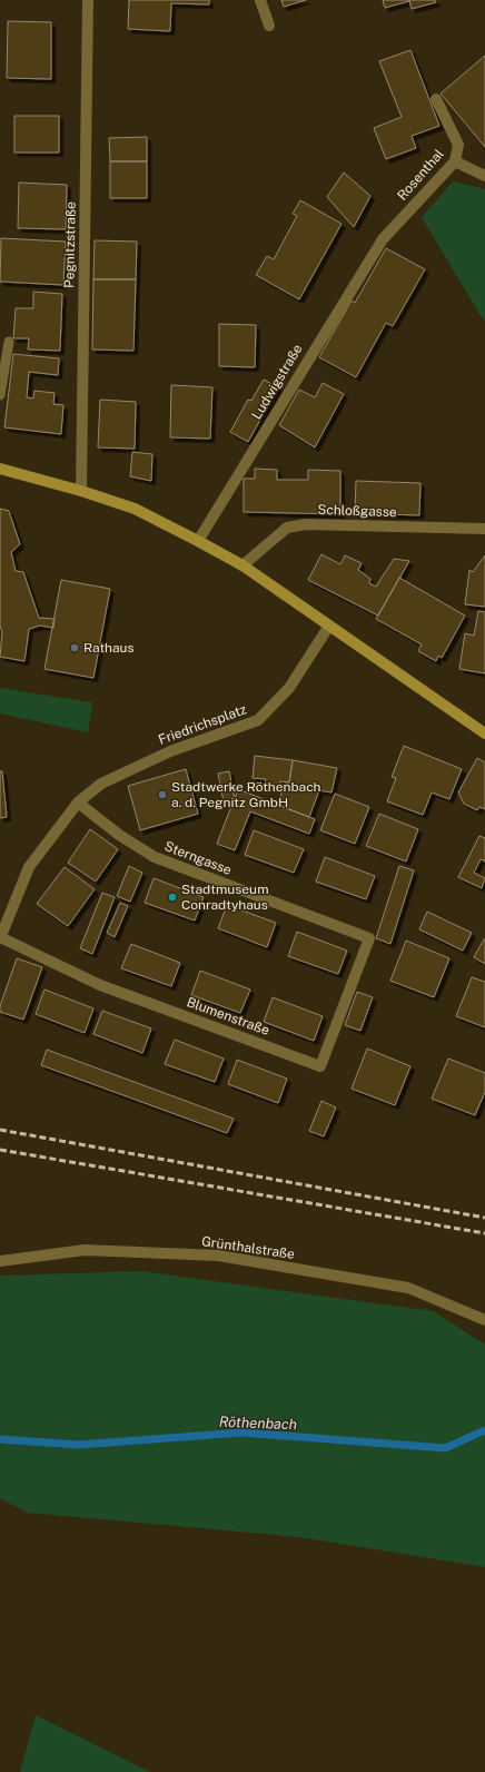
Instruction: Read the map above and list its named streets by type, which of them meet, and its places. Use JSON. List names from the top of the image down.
{
  "streets": {
    "street": [
      "Rosenthal",
      "Pegnitzstraße",
      "Ludwigstraße",
      "Schloßgasse",
      "Friedrichsplatz",
      "Sterngasse",
      "Blumenstraße",
      "Grünthalstraße"
    ]
  },
  "crossings": [
    ["Rosenthal", "Ludwigstraße"],
    ["Friedrichsplatz", "Sterngasse"],
    ["Friedrichsplatz", "Blumenstraße"],
    ["Sterngasse", "Blumenstraße"]
  ],
  "water": ["Röthenbach"],
  "places": ["Rathaus", "Stadtwerke Röthenbach a. d. Pegnitz GmbH", "Stadtmuseum Conradtyhaus"]
}
